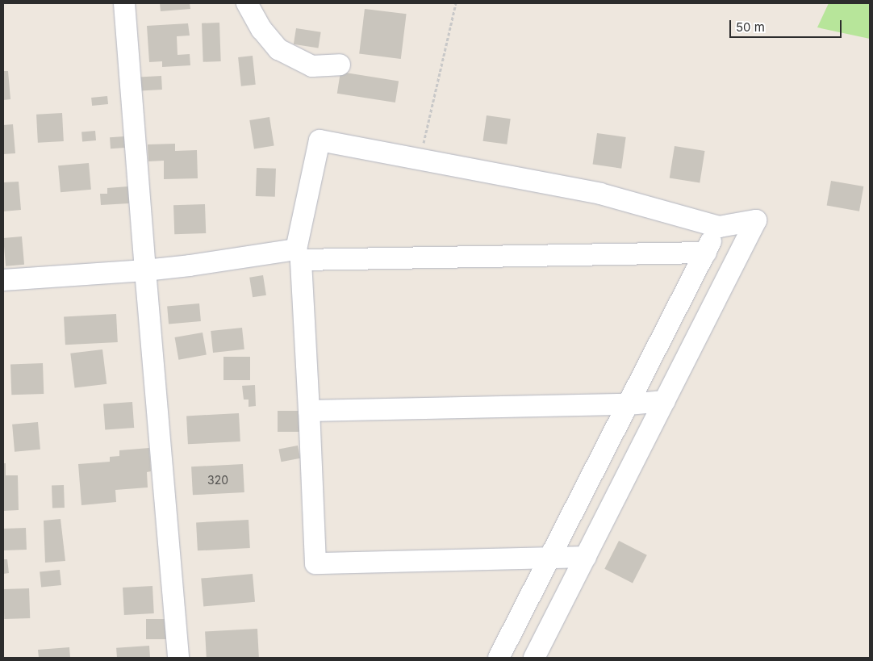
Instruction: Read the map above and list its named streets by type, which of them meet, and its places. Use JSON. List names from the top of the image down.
{
  "house_numbers": ["320"],
  "scale_bar": "50 m"
}
